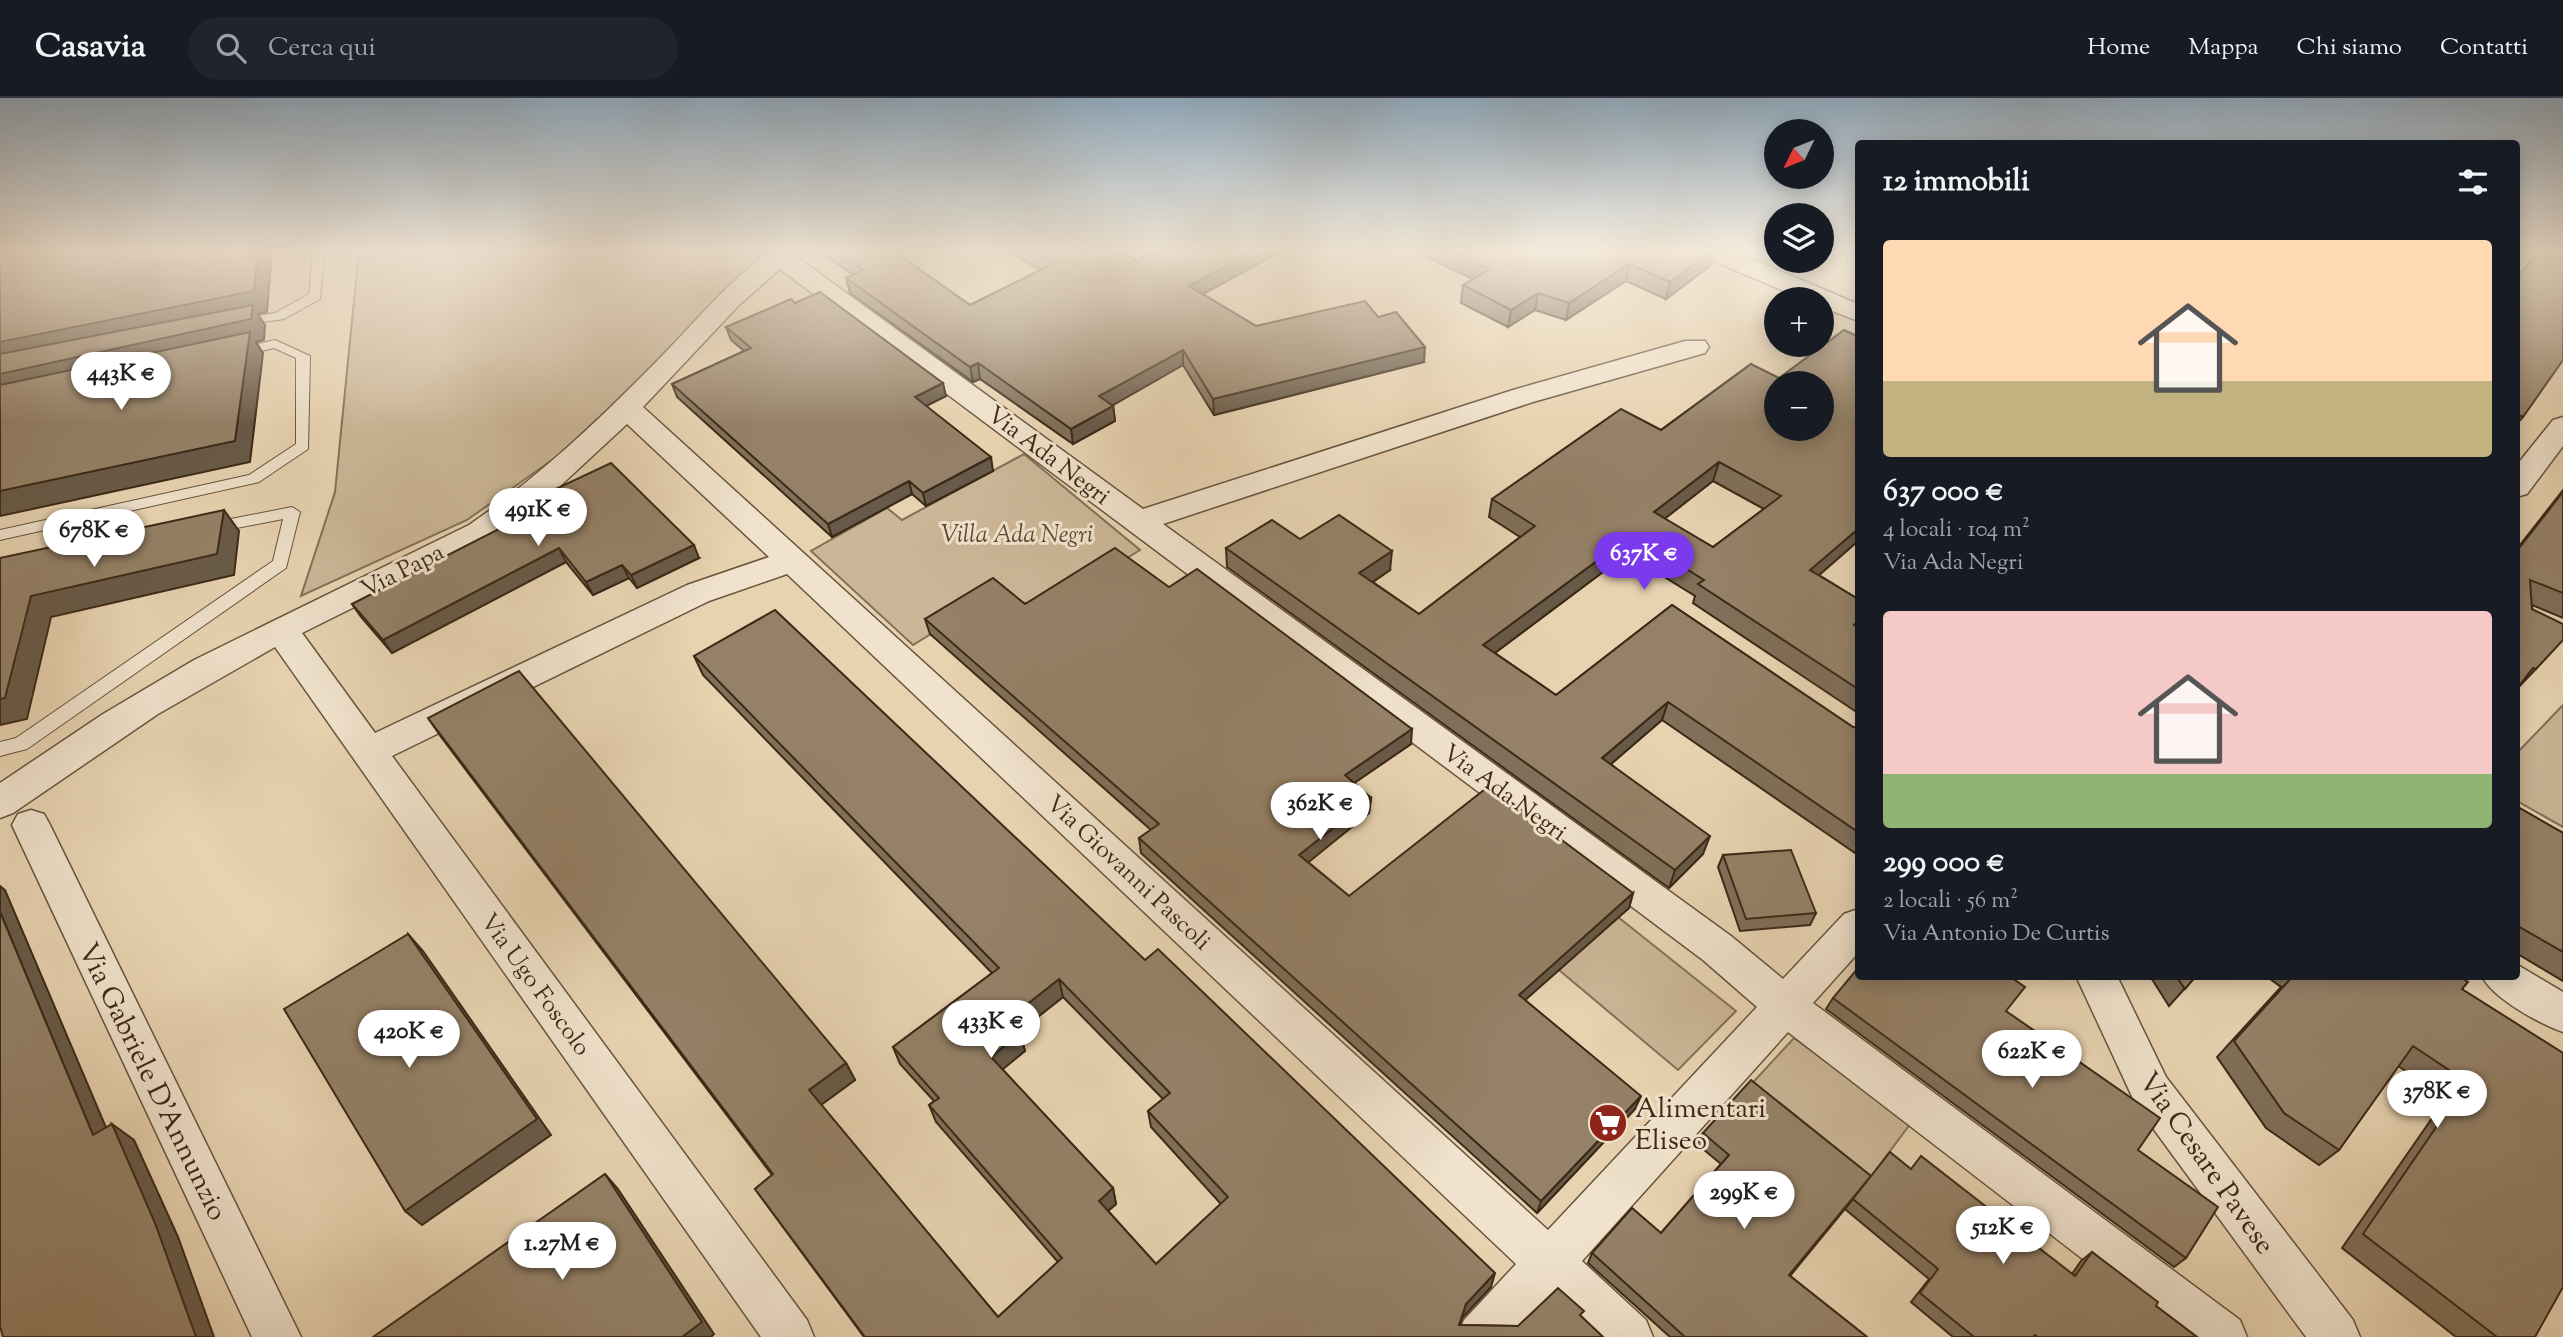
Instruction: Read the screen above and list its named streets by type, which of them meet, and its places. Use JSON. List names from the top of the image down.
{
  "streets": {
    "street": [
      "Via Ada Negri",
      "Via Papa",
      "Via Giovanni Pascoli",
      "Via Ugo Foscolo",
      "Via Gabriele D'Annunzio",
      "Via Cesare Pavese"
    ]
  },
  "crossings": [
    ["Via Papa", "Via Giovanni Pascoli"],
    ["Via Papa", "Via Ugo Foscolo"],
    ["Via Papa", "Via Gabriele D'Annunzio"]
  ],
  "parks": ["Villa Ada Negri"],
  "places": {
    "supermarket": ["Alimentari Eliseo"]
  },
  "north": "bottom left",
  "page": {
    "header": "Casavia",
    "search": "Cerca qui",
    "nav": [
      "Home",
      "Mappa",
      "Chi siamo",
      "Contatti"
    ],
    "map_buttons": ["+", "−"],
    "heading": "12 immobili",
    "list": [
      {
        "name": "637 000 €",
        "note": "4 locali · 104 m² · Via Ada Negri"
      },
      {
        "name": "299 000 €",
        "note": "2 locali · 56 m² · Via Antonio De Curtis"
      }
    ],
    "price": [
      "443K €",
      "491K €",
      "678K €",
      "637K €",
      "362K €",
      "433K €",
      "420K €",
      "622K €",
      "378K €",
      "299K €",
      "512K €",
      "1.27M €"
    ]
  }
}
